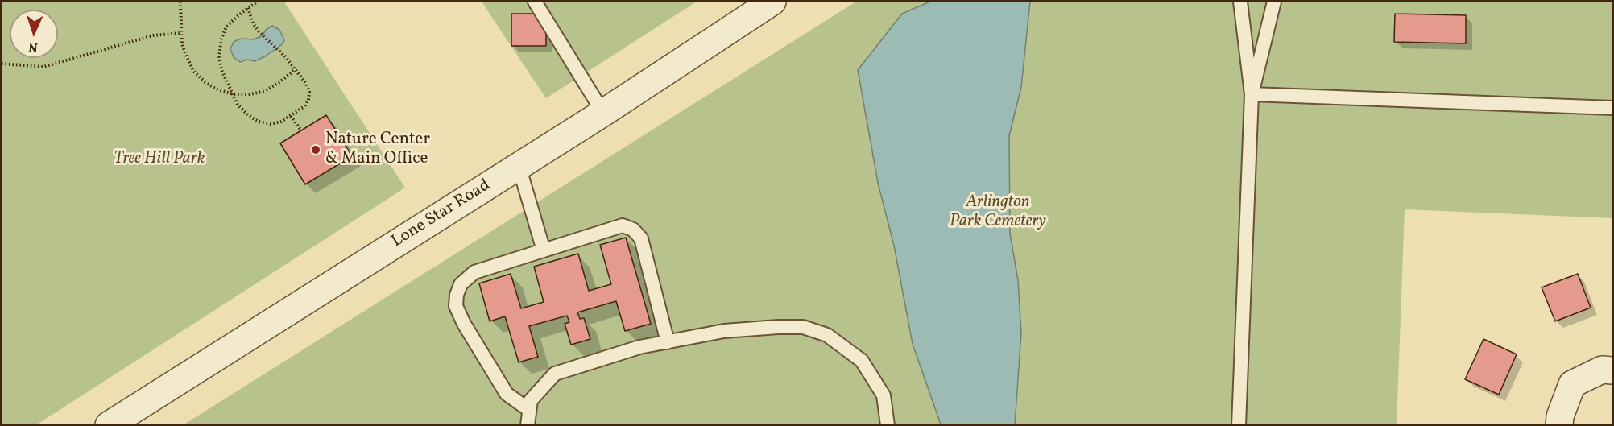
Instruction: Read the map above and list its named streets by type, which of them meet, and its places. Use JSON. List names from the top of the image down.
{
  "streets": {
    "street": ["Lone Star Road"]
  },
  "parks": ["Tree Hill Park", "Arlington Park Cemetery"],
  "places": ["Nature Center & Main Office"],
  "north": "bottom"
}
